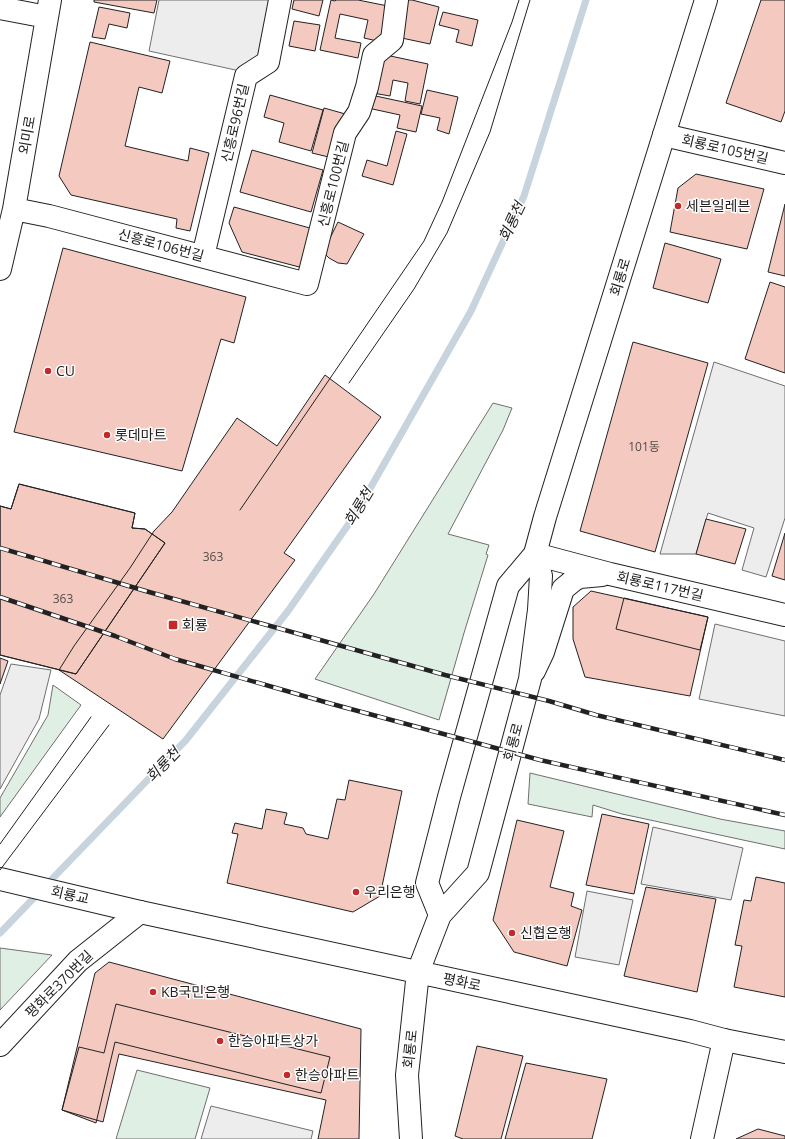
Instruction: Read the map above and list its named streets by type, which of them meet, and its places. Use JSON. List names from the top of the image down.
{
  "streets": {
    "street": [
      "신흥로96번길",
      "외미로",
      "회룡로105번길",
      "신흥로100번길",
      "신흥로106번길",
      "회룡로",
      "회룡로117번길",
      "회룡교",
      "평화로",
      "평화로370번길"
    ]
  },
  "crossings": [
    ["신흥로96번길", "신흥로106번길"],
    ["외미로", "신흥로106번길"],
    ["회룡로105번길", "회룡로"],
    ["신흥로100번길", "신흥로106번길"],
    ["회룡로", "회룡로117번길"],
    ["회룡로", "평화로"],
    ["회룡교", "평화로"],
    ["회룡교", "평화로370번길"],
    ["평화로", "평화로370번길"]
  ],
  "water": ["회룡천"],
  "places": {
    "other": [
      "세븐일레븐",
      "CU",
      "롯데마트",
      "우리은행",
      "신협은행",
      "KB국민은행",
      "한승아파트상가",
      "한승아파트"
    ],
    "transit": ["회룡"]
  },
  "house_numbers": ["101동", "363", "363"]
}
